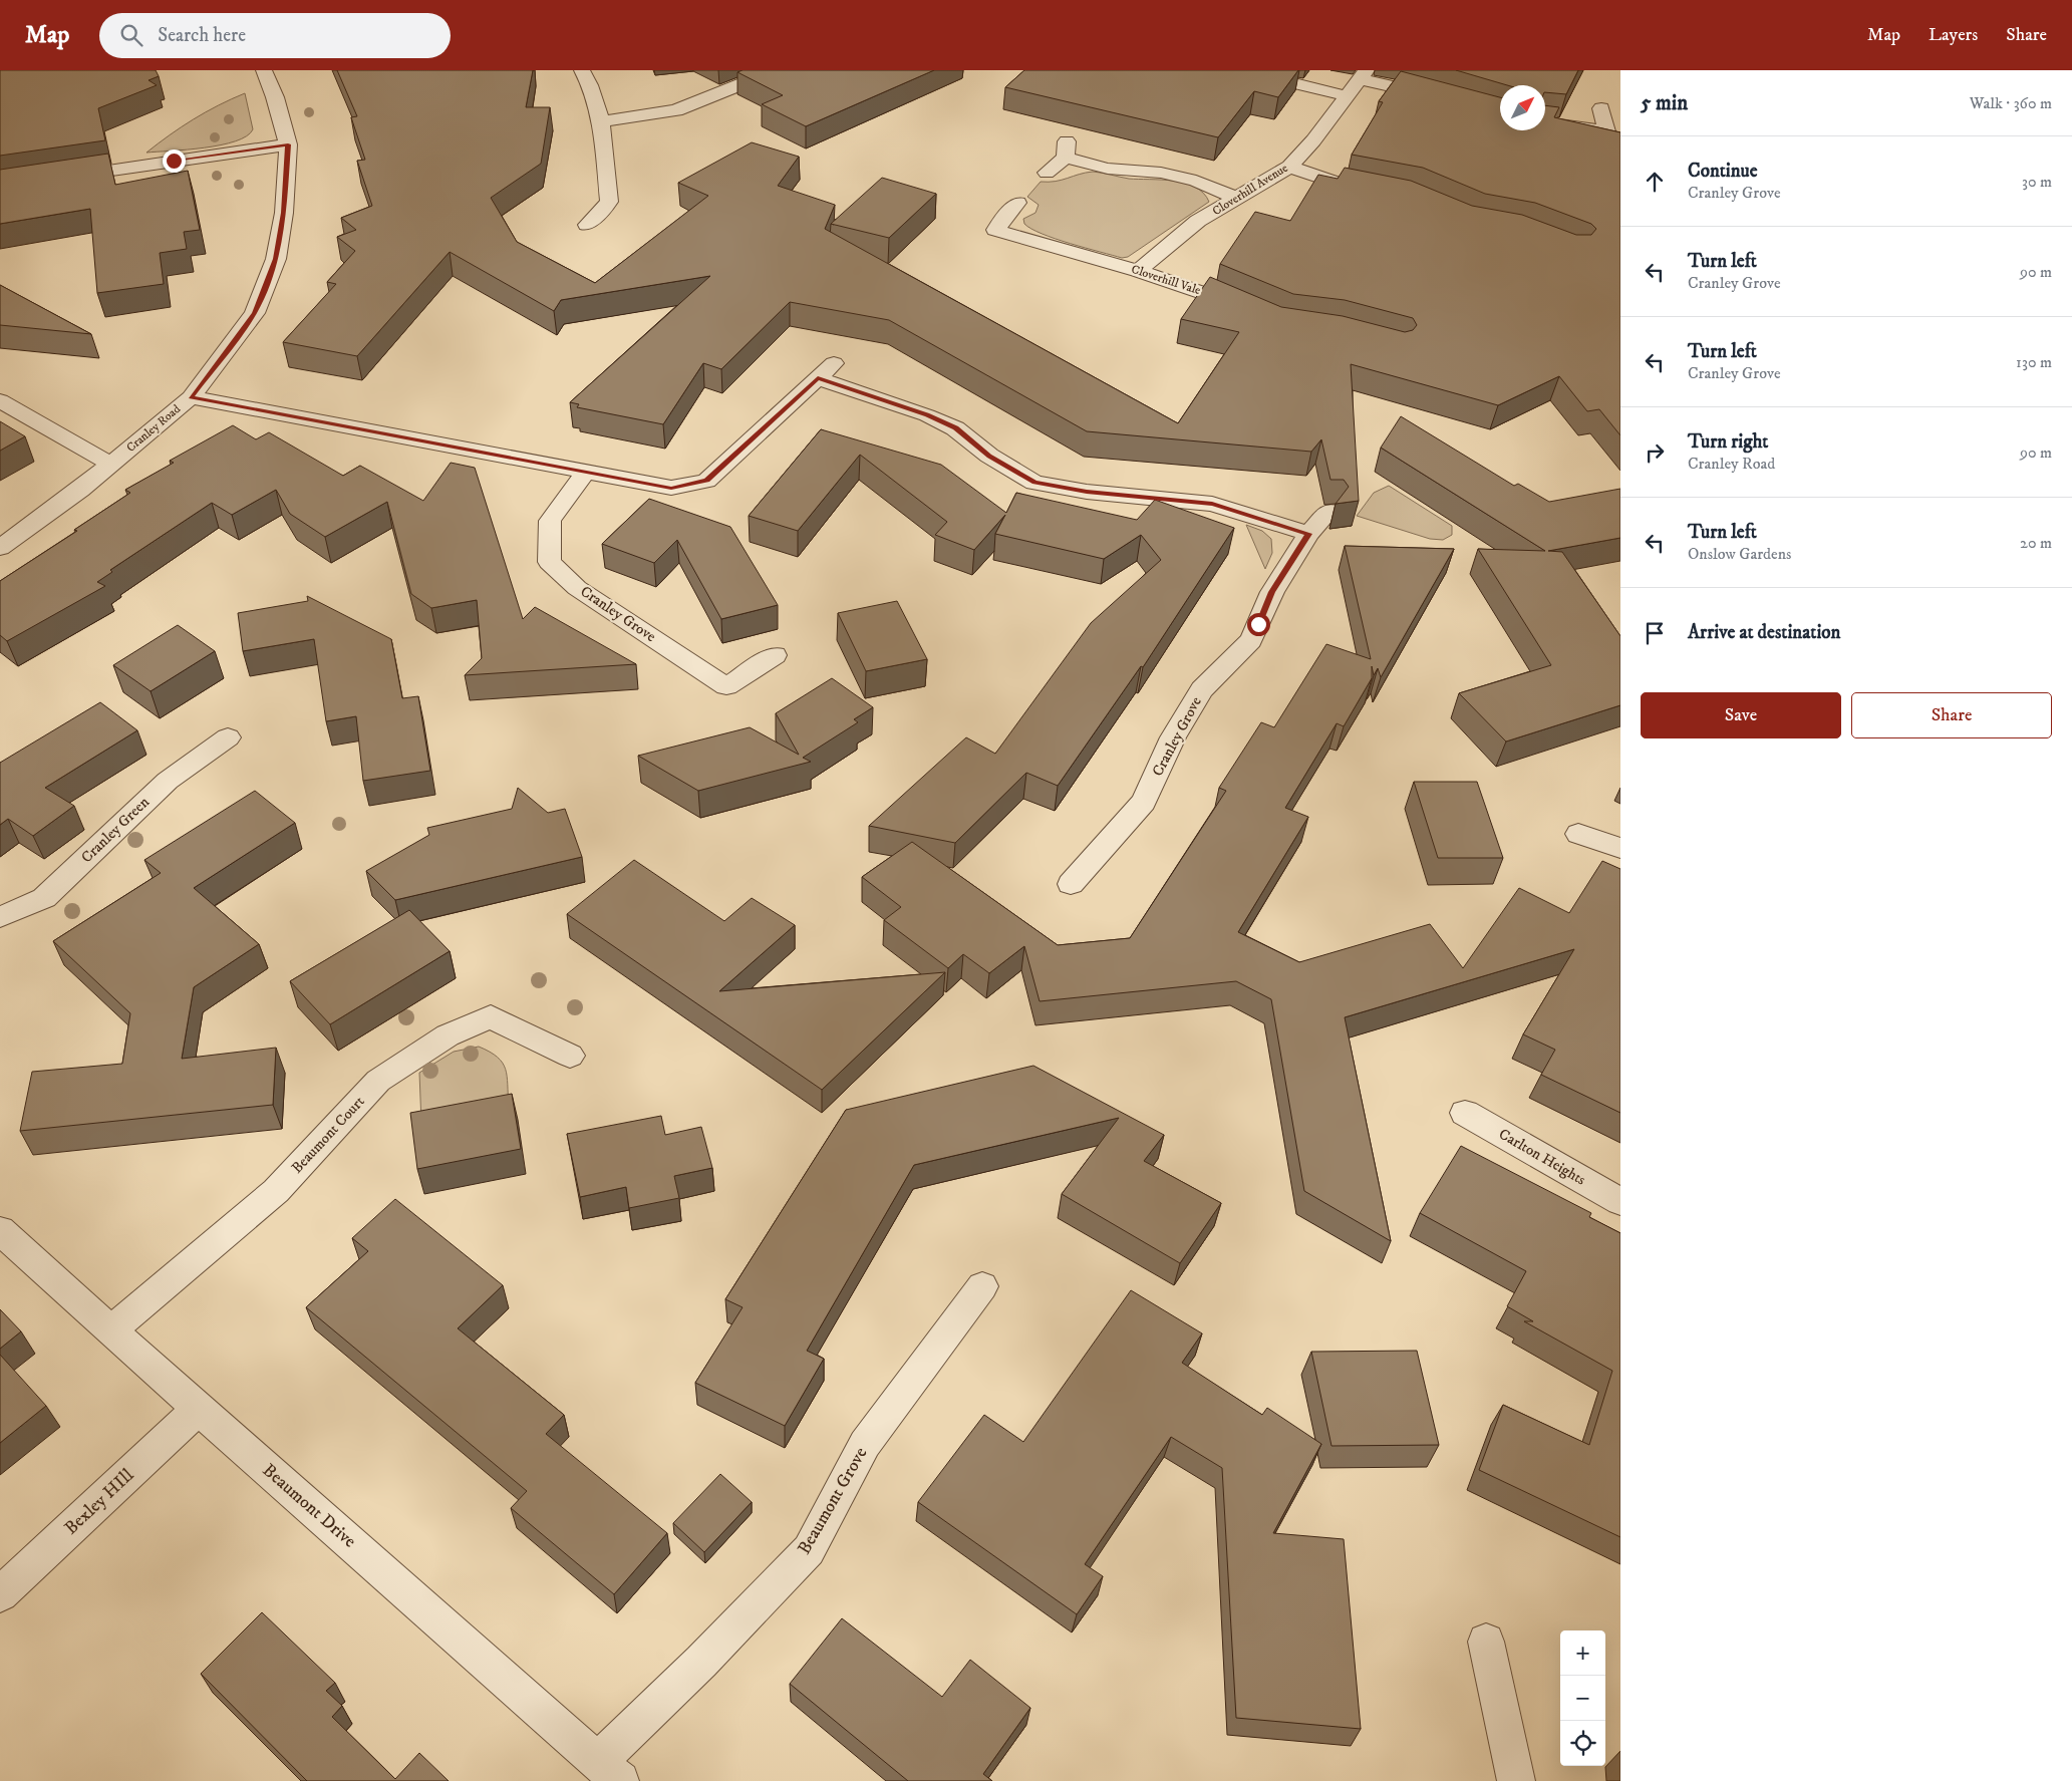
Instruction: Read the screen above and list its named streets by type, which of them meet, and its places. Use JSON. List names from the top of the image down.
{
  "streets": {
    "street": [
      "Cloverhill Avenue",
      "Cloverhill Vale",
      "Cranley Road",
      "Cranley Grove",
      "Cranley Green",
      "Beaumont Court",
      "Carlton Heights",
      "Beaumont Grove",
      "Bexley HIll",
      "Beaumont Drive"
    ]
  },
  "crossings": [
    ["Cloverhill Avenue", "Cloverhill Vale"],
    ["Beaumont Court", "Beaumont Drive"],
    ["Beaumont Grove", "Beaumont Drive"],
    ["Bexley HIll", "Beaumont Drive"]
  ],
  "north": "top right",
  "page": {
    "header": "Map",
    "search": "Search here",
    "nav": ["Map", "Layers", "Share"],
    "heading": ["5 min", "Walk · 360 m"],
    "list": [
      ["Continue", "Cranley Grove", "30 m"],
      ["Turn left", "Cranley Grove", "90 m"],
      ["Turn left", "Cranley Grove", "130 m"],
      ["Turn right", "Cranley Road", "90 m"],
      ["Turn left", "Onslow Gardens", "20 m"],
      "Arrive at destination"
    ],
    "buttons": ["Save", "Share"],
    "map_buttons": ["+", "−"]
  }
}
